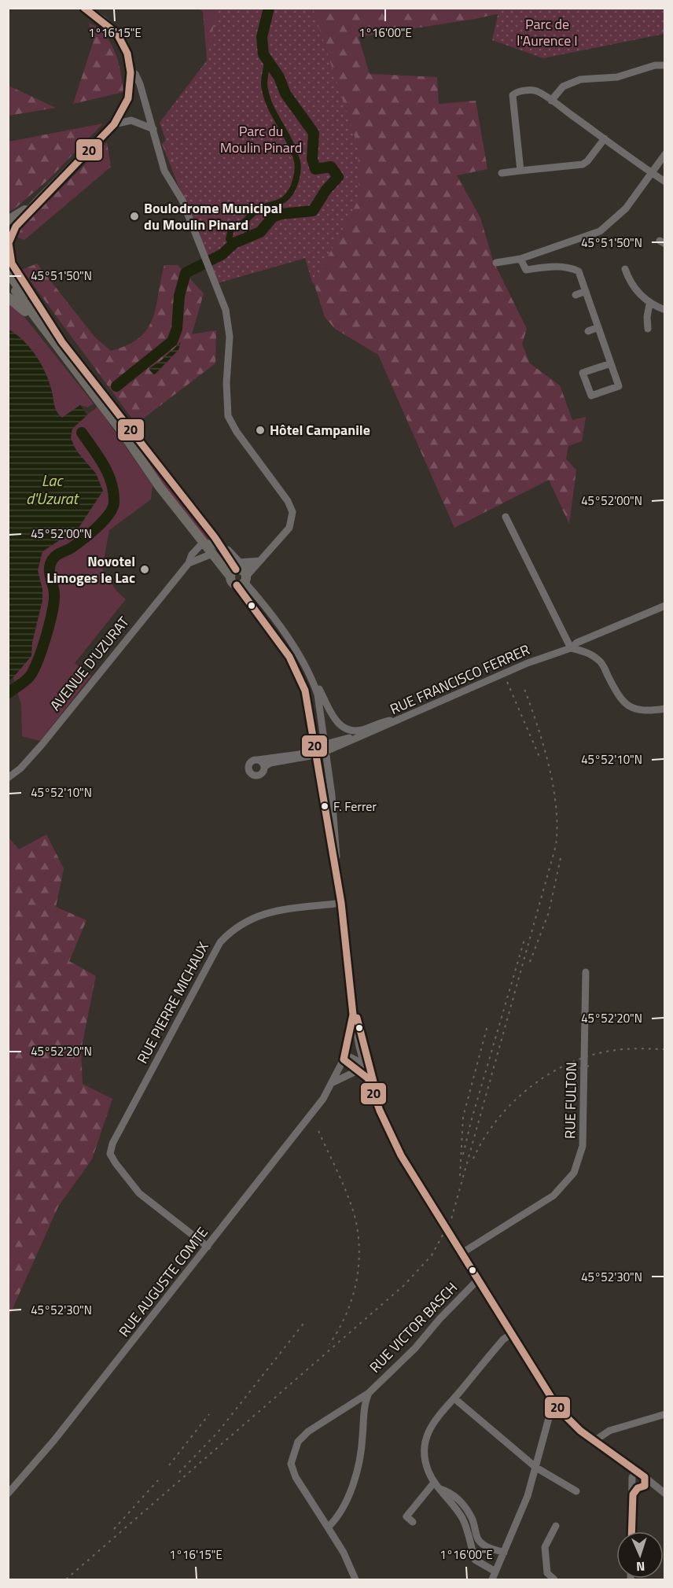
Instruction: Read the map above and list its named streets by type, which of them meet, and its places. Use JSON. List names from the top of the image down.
{
  "streets": {
    "street": [
      "AVENUE D'UZURAT",
      "RUE FRANCISCO FERRER",
      "RUE PIERRE MICHAUX",
      "RUE FULTON",
      "RUE AUGUSTE COMTE",
      "RUE VICTOR BASCH"
    ]
  },
  "crossings": [
    ["RUE PIERRE MICHAUX", "RUE AUGUSTE COMTE"]
  ],
  "water": ["Lac d'Uzurat"],
  "parks": ["Parc de l'Aurence I", "Parc du Moulin Pinard"],
  "places": [
    "Boulodrome Municipal du Moulin Pinard",
    "Hôtel Campanile",
    "Novotel Limoges le Lac",
    "F. Ferrer"
  ],
  "lines": ["transit line 20"],
  "north": "bottom",
  "coordinates": [
    "1°16'15\"E",
    "1°16'00\"E",
    "45°51'50\"N",
    "45°52'00\"N",
    "45°52'10\"N",
    "45°52'20\"N",
    "45°52'30\"N"
  ]
}
